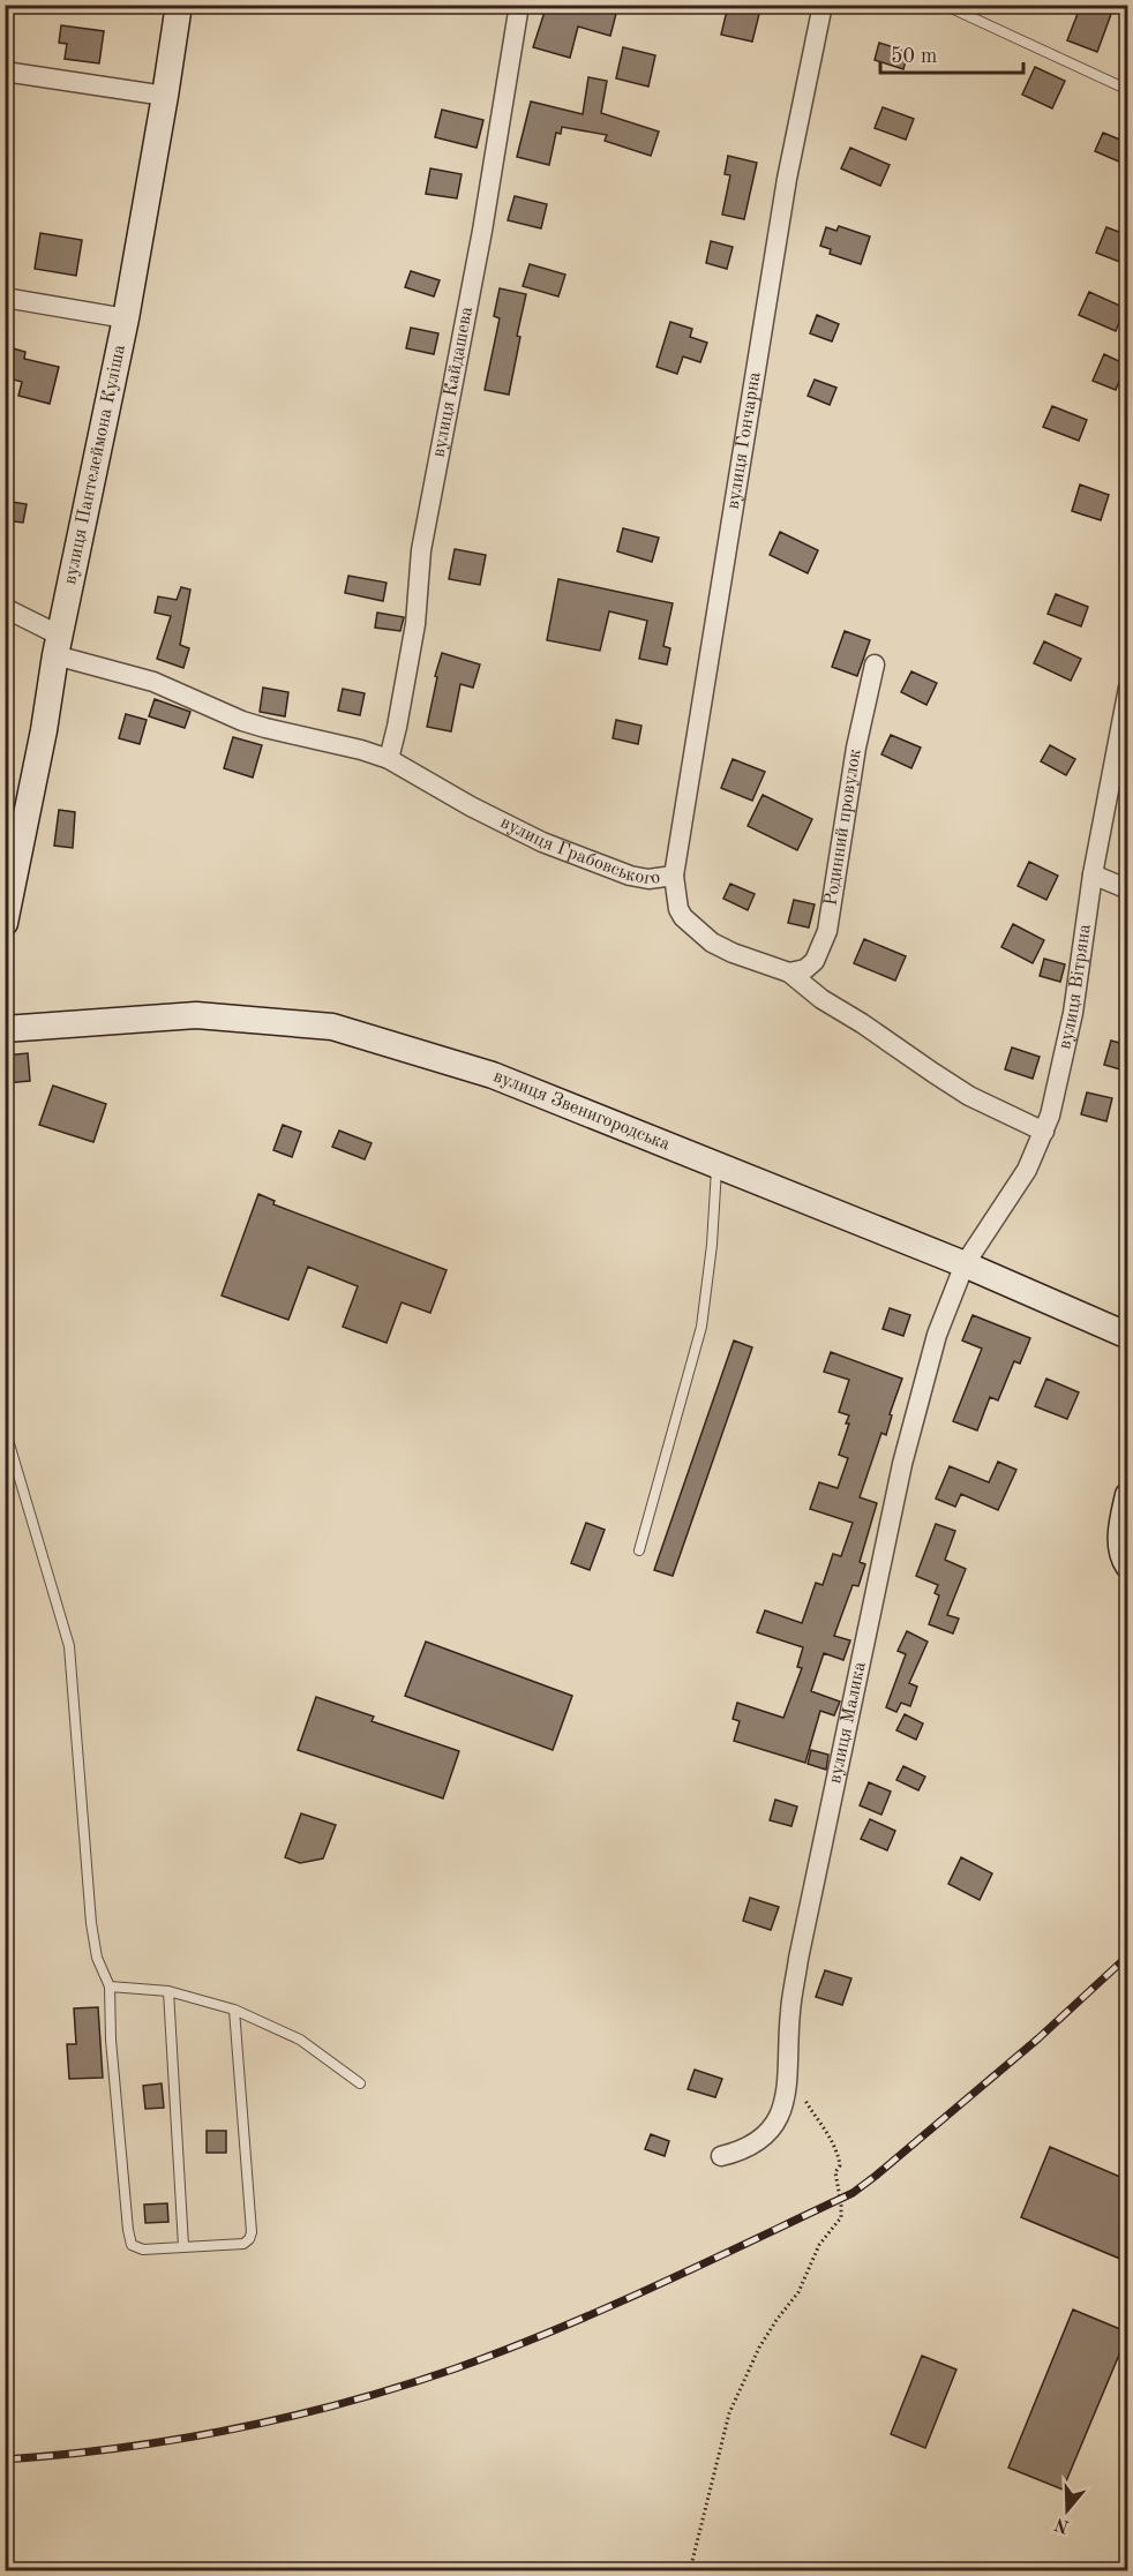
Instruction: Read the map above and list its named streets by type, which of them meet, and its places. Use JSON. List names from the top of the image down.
{
  "streets": {
    "street": [
      "вулиця Кайдашева",
      "вулиця Гончарна",
      "вулиця Пантелеймона Куліша",
      "Родинний провулок",
      "вулиця Грабовського",
      "вулиця Вітряна",
      "вулиця Звенигородська",
      "вулиця Малика"
    ]
  },
  "crossings": [
    ["вулиця Кайдашева", "вулиця Грабовського"],
    ["вулиця Гончарна", "вулиця Грабовського"],
    ["вулиця Пантелеймона Куліша", "вулиця Грабовського"],
    ["Родинний провулок", "вулиця Грабовського"],
    ["вулиця Грабовського", "вулиця Вітряна"],
    ["вулиця Вітряна", "вулиця Звенигородська"],
    ["вулиця Вітряна", "вулиця Малика"],
    ["вулиця Звенигородська", "вулиця Малика"]
  ],
  "scale_bar": "50 m",
  "north": "bottom"
}
